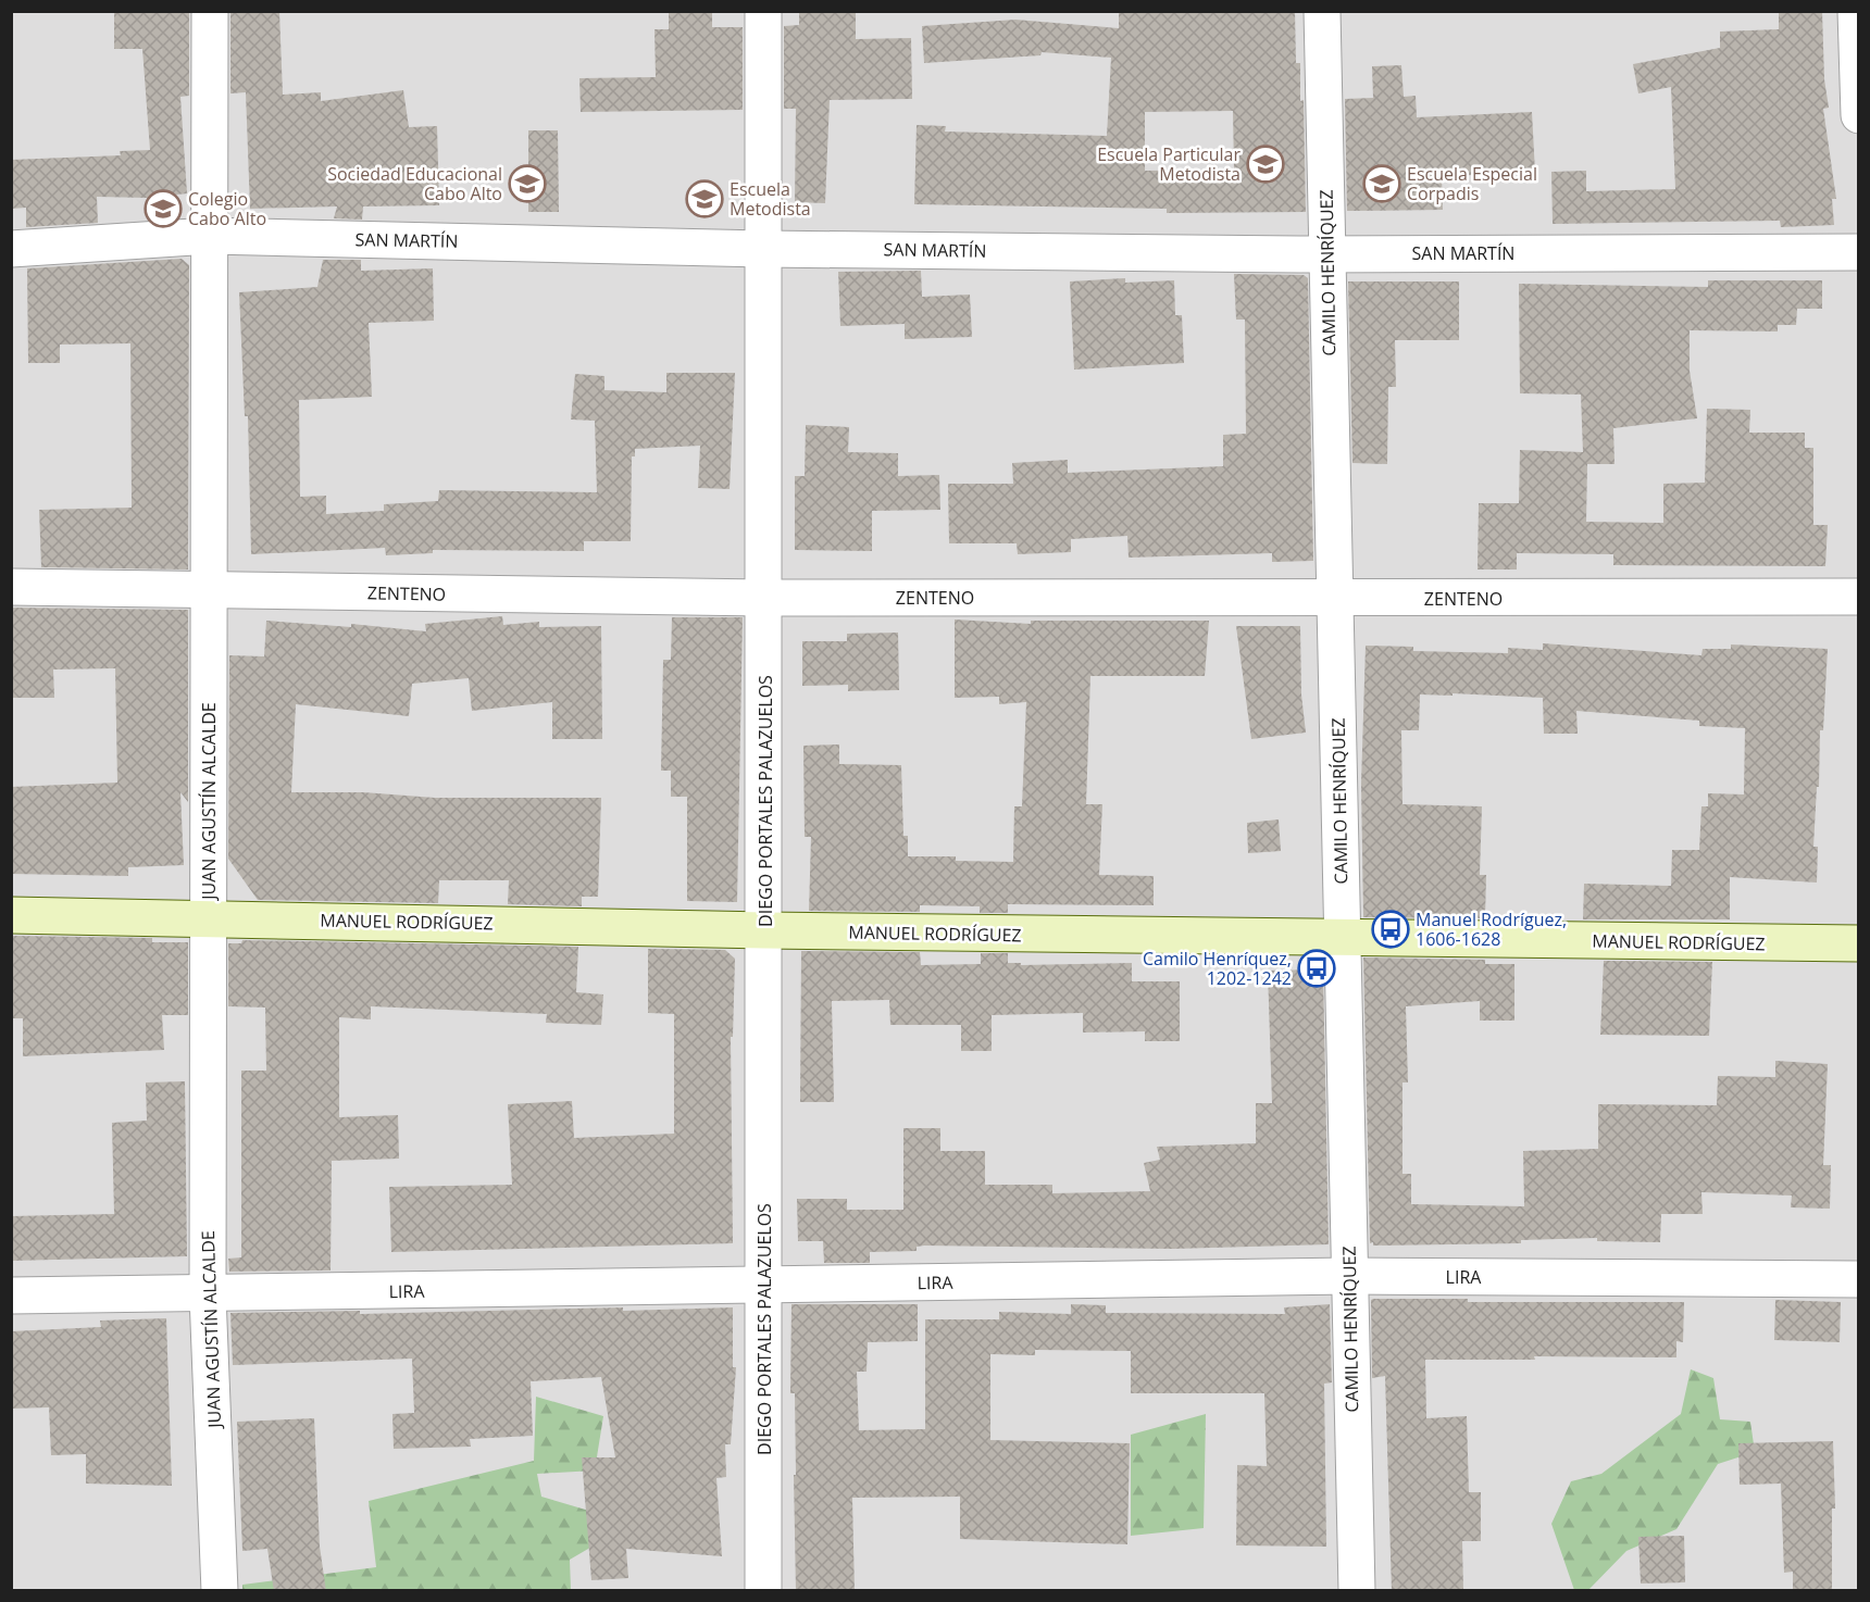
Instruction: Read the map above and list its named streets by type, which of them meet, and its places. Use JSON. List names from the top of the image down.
{
  "streets": {
    "main road": ["MANUEL RODRÍGUEZ"],
    "street": [
      "SAN MARTÍN",
      "CAMILO HENRÍQUEZ",
      "ZENTENO",
      "JUAN AGUSTÍN ALCALDE",
      "DIEGO PORTALES PALAZUELOS",
      "LIRA"
    ]
  },
  "crossings": [
    ["SAN MARTÍN", "CAMILO HENRÍQUEZ"],
    ["SAN MARTÍN", "JUAN AGUSTÍN ALCALDE"],
    ["SAN MARTÍN", "DIEGO PORTALES PALAZUELOS"],
    ["CAMILO HENRÍQUEZ", "ZENTENO"],
    ["CAMILO HENRÍQUEZ", "MANUEL RODRÍGUEZ"],
    ["CAMILO HENRÍQUEZ", "LIRA"],
    ["ZENTENO", "JUAN AGUSTÍN ALCALDE"],
    ["ZENTENO", "DIEGO PORTALES PALAZUELOS"],
    ["JUAN AGUSTÍN ALCALDE", "MANUEL RODRÍGUEZ"],
    ["JUAN AGUSTÍN ALCALDE", "LIRA"],
    ["DIEGO PORTALES PALAZUELOS", "MANUEL RODRÍGUEZ"],
    ["DIEGO PORTALES PALAZUELOS", "LIRA"]
  ],
  "places": {
    "school or university": [
      "Escuela Particular Metodista",
      "Sociedad Educacional Cabo Alto",
      "Escuela Especial Corpadis",
      "Escuela Metodista",
      "Colegio Cabo Alto"
    ],
    "bus stop": ["Manuel Rodríguez, 1606-1628", "Camilo Henríquez, 1202-1242"]
  }
}
